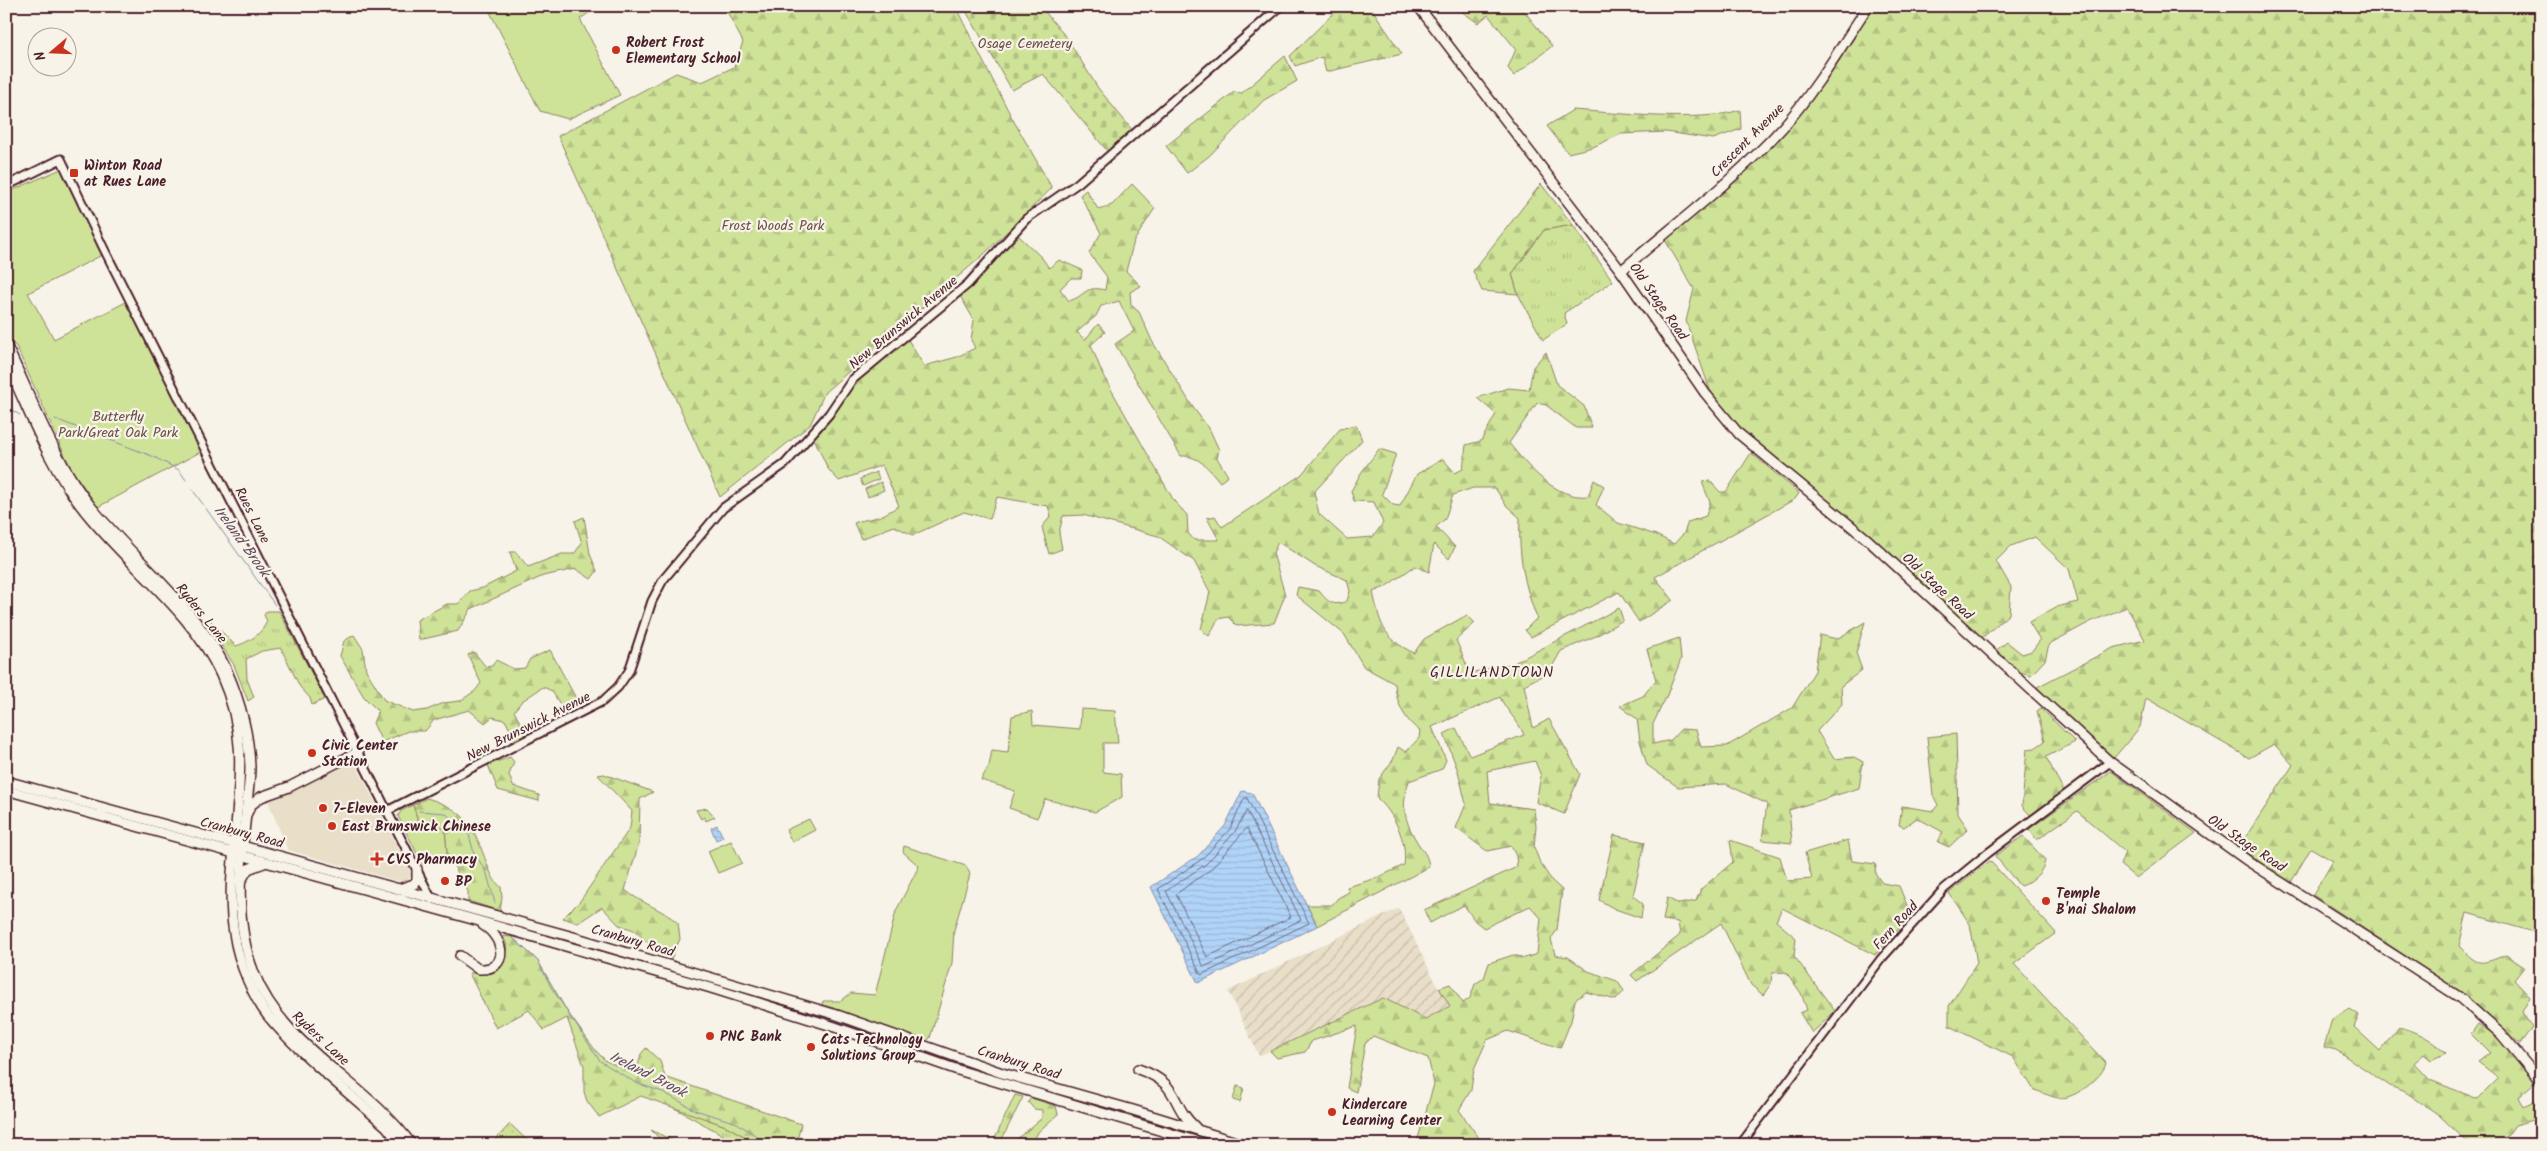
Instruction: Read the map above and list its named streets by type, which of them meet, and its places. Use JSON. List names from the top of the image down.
{
  "streets": {
    "main road": [
      "Crescent Avenue",
      "Old Stage Road",
      "Ryders Lane",
      "Cranbury Road"
    ],
    "street": ["New Brunswick Avenue", "Rues Lane", "Fern Road"]
  },
  "crossings": [
    ["Crescent Avenue", "Old Stage Road"],
    ["Old Stage Road", "Fern Road"],
    ["New Brunswick Avenue", "Rues Lane"],
    ["Rues Lane", "Cranbury Road"],
    ["Ryders Lane", "Cranbury Road"]
  ],
  "districts": ["GILLILANDTOWN"],
  "water": ["Ireland Brook"],
  "parks": ["Osage Cemetery", "Frost Woods Park", "Butterfly Park/Great Oak Park"],
  "places": {
    "other": [
      "Robert Frost Elementary School",
      "Civic Center Station",
      "7-Eleven",
      "East Brunswick Chinese",
      "BP",
      "Temple B'nai Shalom",
      "PNC Bank",
      "Cats Technology Solutions Group",
      "Kindercare Learning Center"
    ],
    "transit": ["Winton Road at Rues Lane"],
    "health": ["CVS Pharmacy"]
  },
  "north": "left"
}
